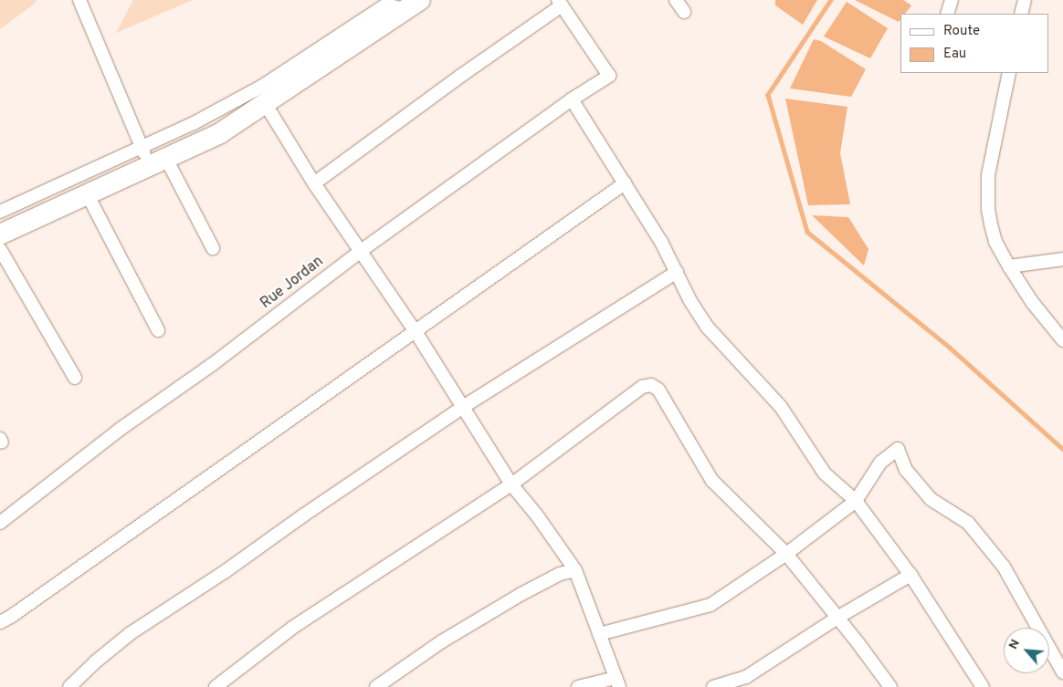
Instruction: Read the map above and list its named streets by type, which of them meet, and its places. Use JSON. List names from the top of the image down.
{
  "streets": {
    "street": ["Rue Jordan"]
  },
  "legend": ["Route", "Eau"],
  "north": "top left"
}
